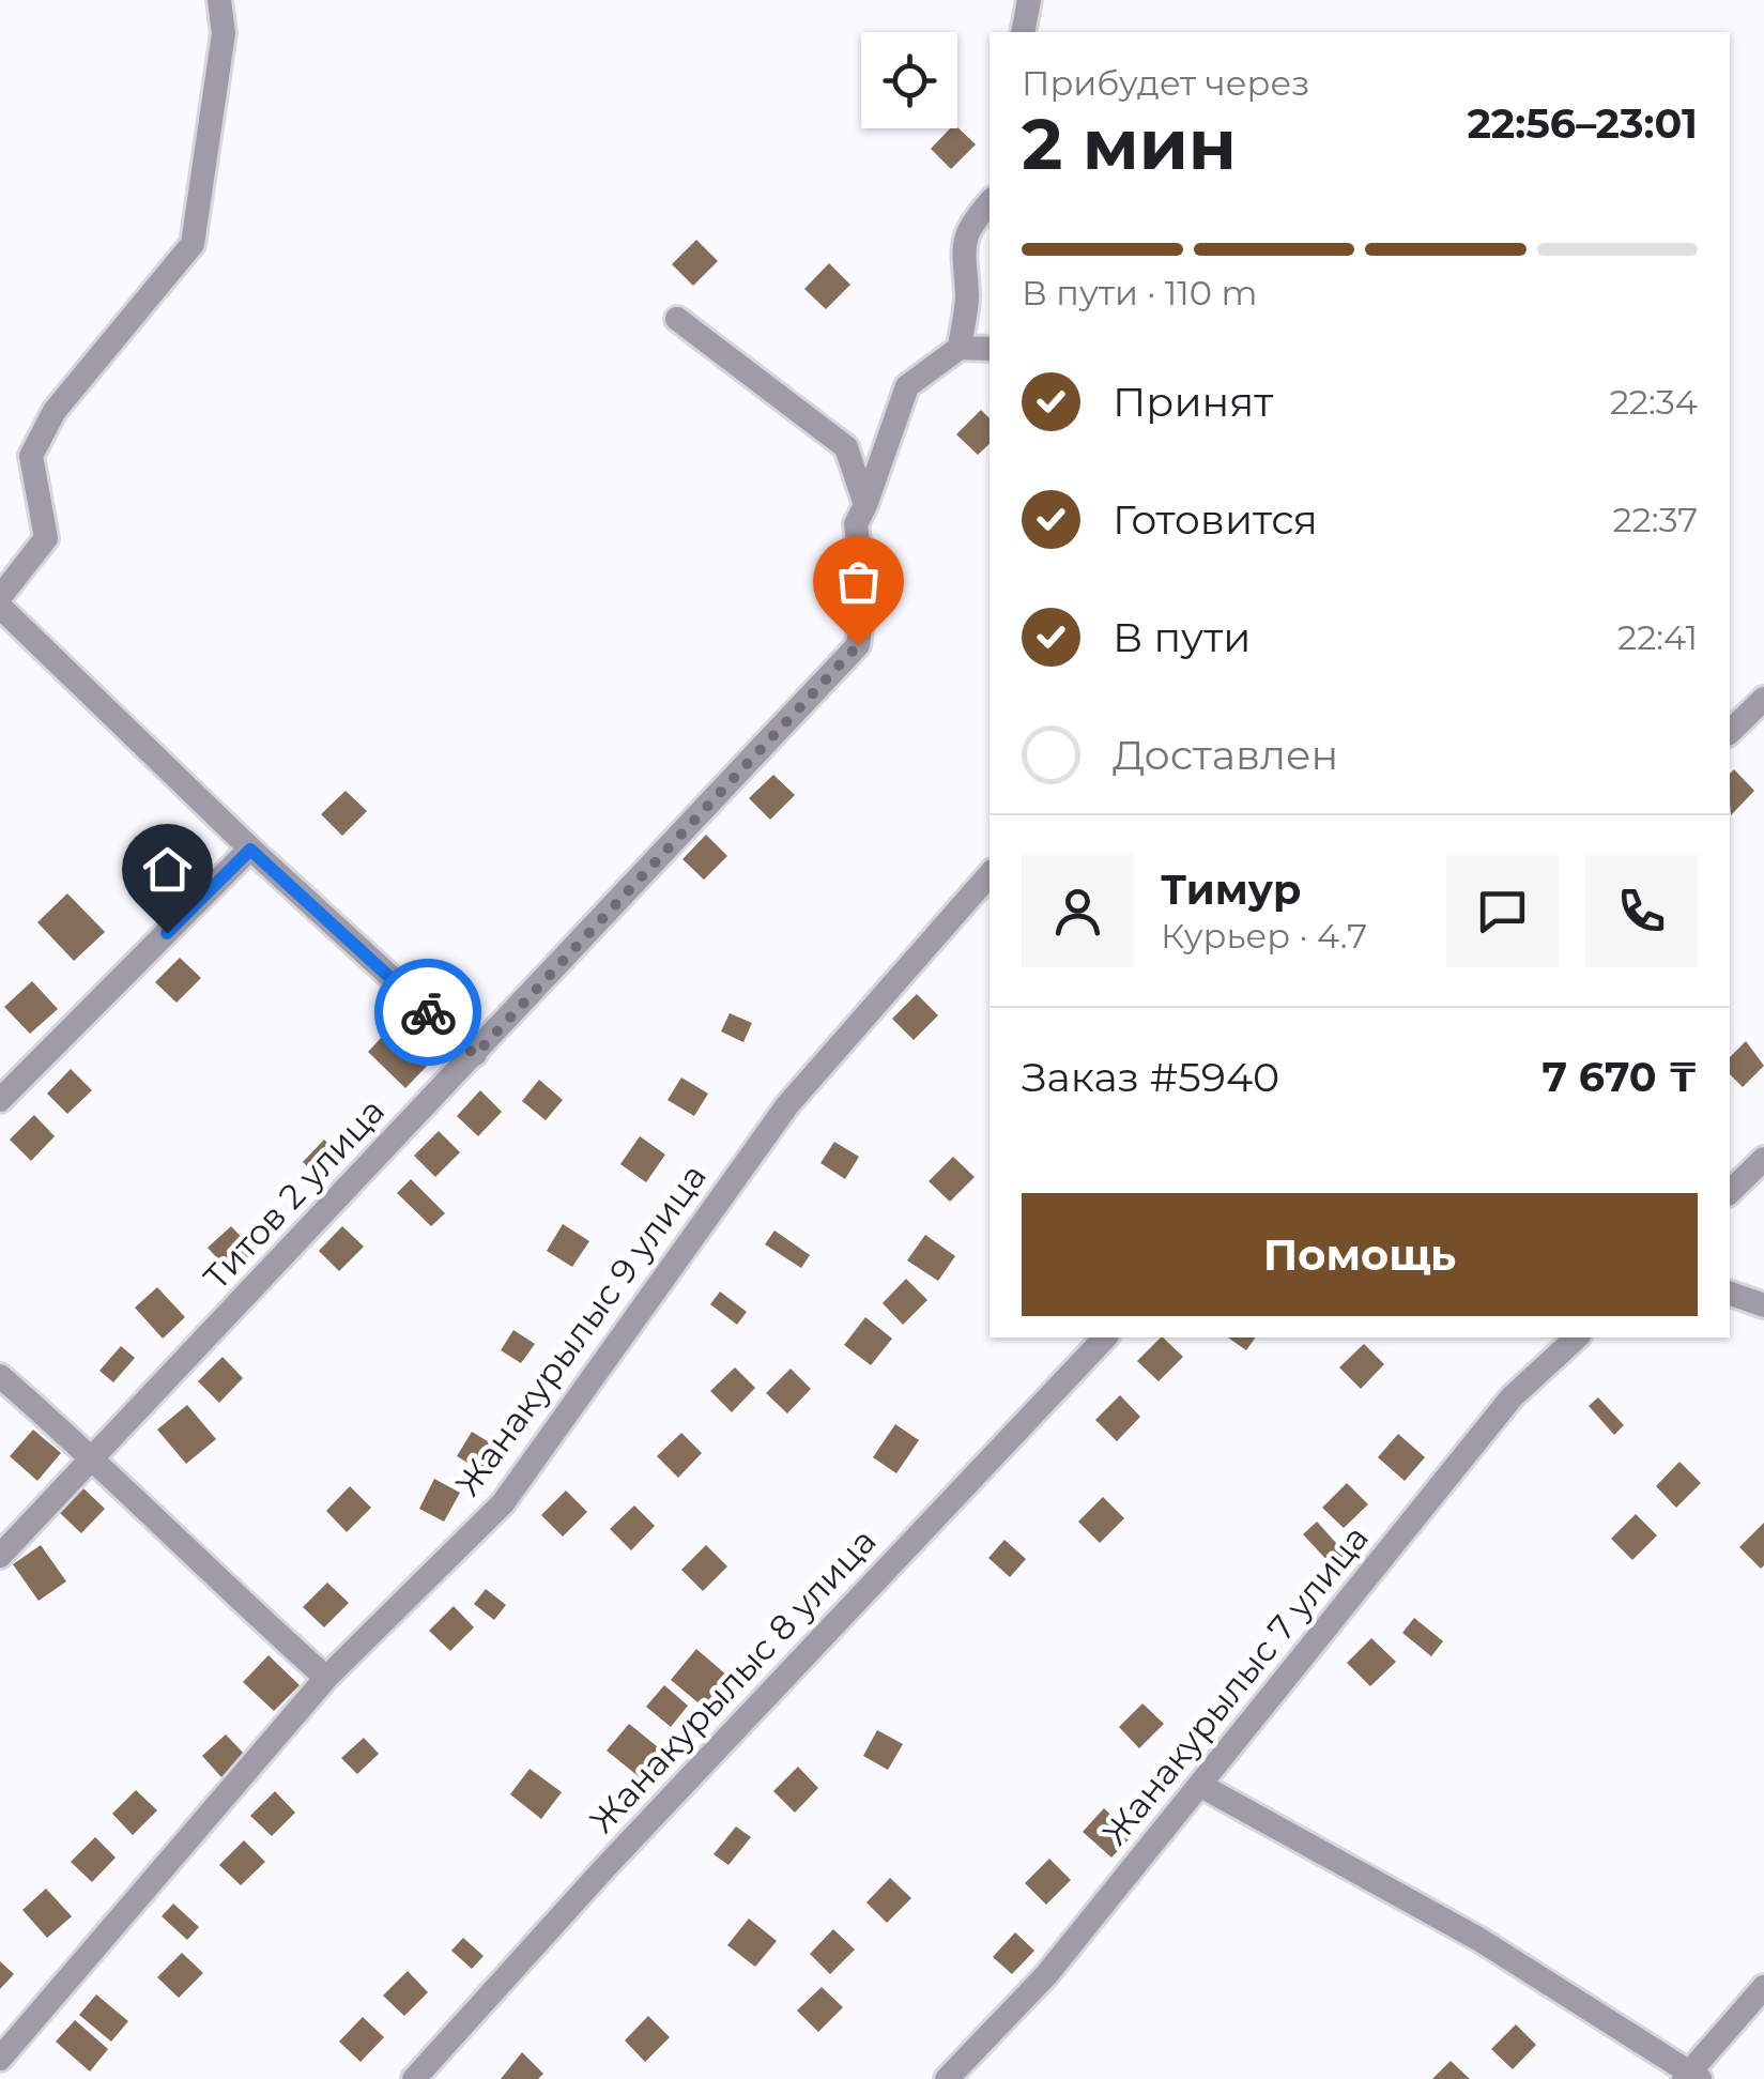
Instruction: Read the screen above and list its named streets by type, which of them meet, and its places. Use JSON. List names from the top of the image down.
{
  "streets": {
    "street": [
      "Титов 2 улица",
      "Жанакурылыс 9 улица",
      "Жанакурылыс 8 улица",
      "Жанакурылыс 7 улица"
    ]
  },
  "page": {
    "heading": ["2 мин", "Прибудет через", "22:56–23:01"],
    "panel": [
      "Тимур",
      "Курьер · 4.7",
      "Заказ #5940",
      "7 670 ₸"
    ],
    "bar": "В пути · 110 m",
    "list": [
      ["Принят", "22:34"],
      ["Готовится", "22:37"],
      ["В пути", "22:41"],
      "Доставлен"
    ],
    "buttons": "Помощь"
  }
}
